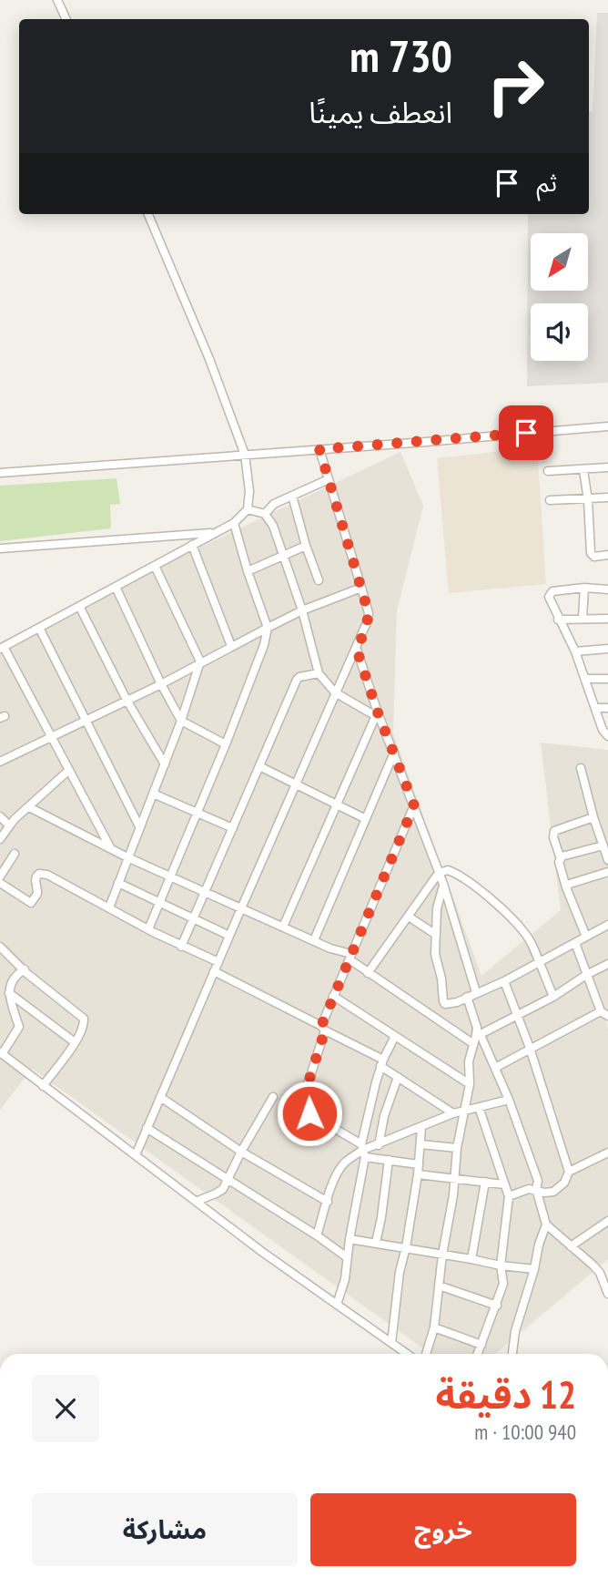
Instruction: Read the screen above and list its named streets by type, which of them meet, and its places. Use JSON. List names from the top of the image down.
{
  "north": "bottom left",
  "page": {
    "turn": ["730 m", "انعطف يمينًا"],
    "then": "ثم",
    "heading": ["12 دقيقة", "940 m · 10:00"],
    "buttons": ["خروج", "مشاركة"]
  }
}
